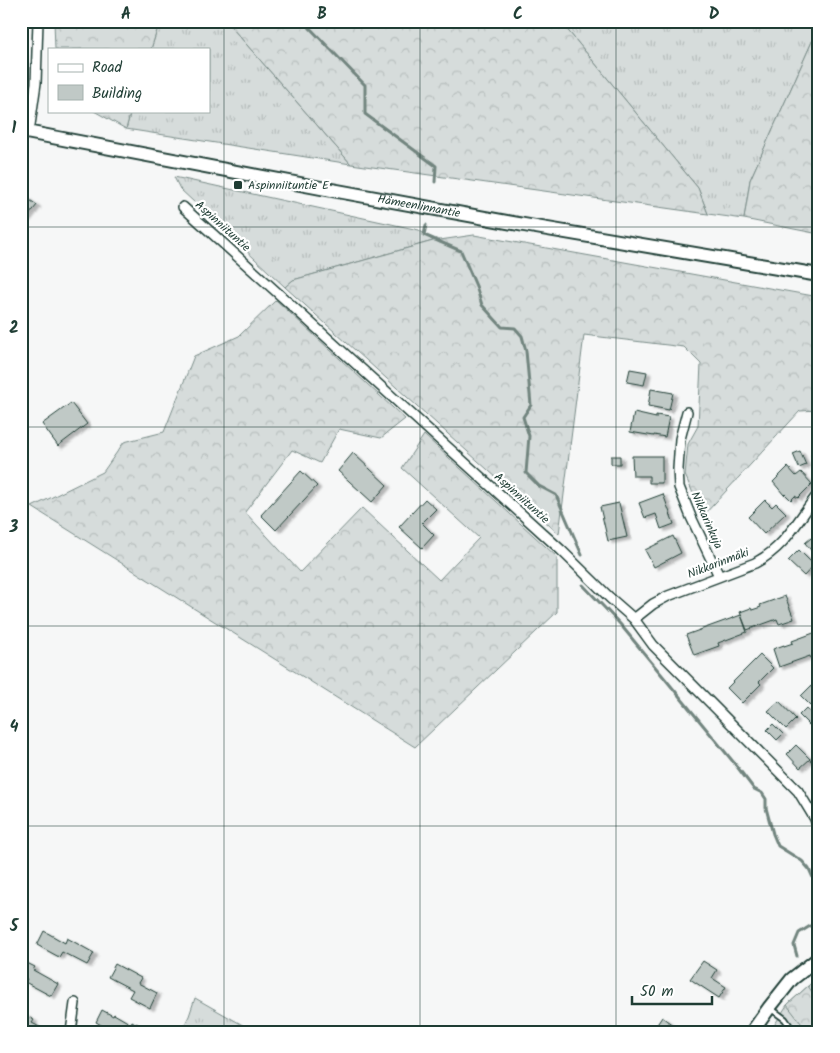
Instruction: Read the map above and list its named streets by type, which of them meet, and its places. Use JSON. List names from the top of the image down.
{
  "streets": {
    "main road": ["Hämeenlinnantie"],
    "street": ["Aspinniituntie", "Nikkarinkuja", "Nikkarinmäki"]
  },
  "crossings": [
    ["Aspinniituntie", "Nikkarinmäki"],
    ["Nikkarinkuja", "Nikkarinmäki"]
  ],
  "places": {
    "transit": ["Aspinniituntie E"]
  },
  "legend": ["Road", "Building"],
  "scale_bar": "50 m",
  "grid": {
    "columns": [
      "A",
      "B",
      "C",
      "D"
    ],
    "rows": [
      "1",
      "2",
      "3",
      "4",
      "5"
    ]
  }
}
